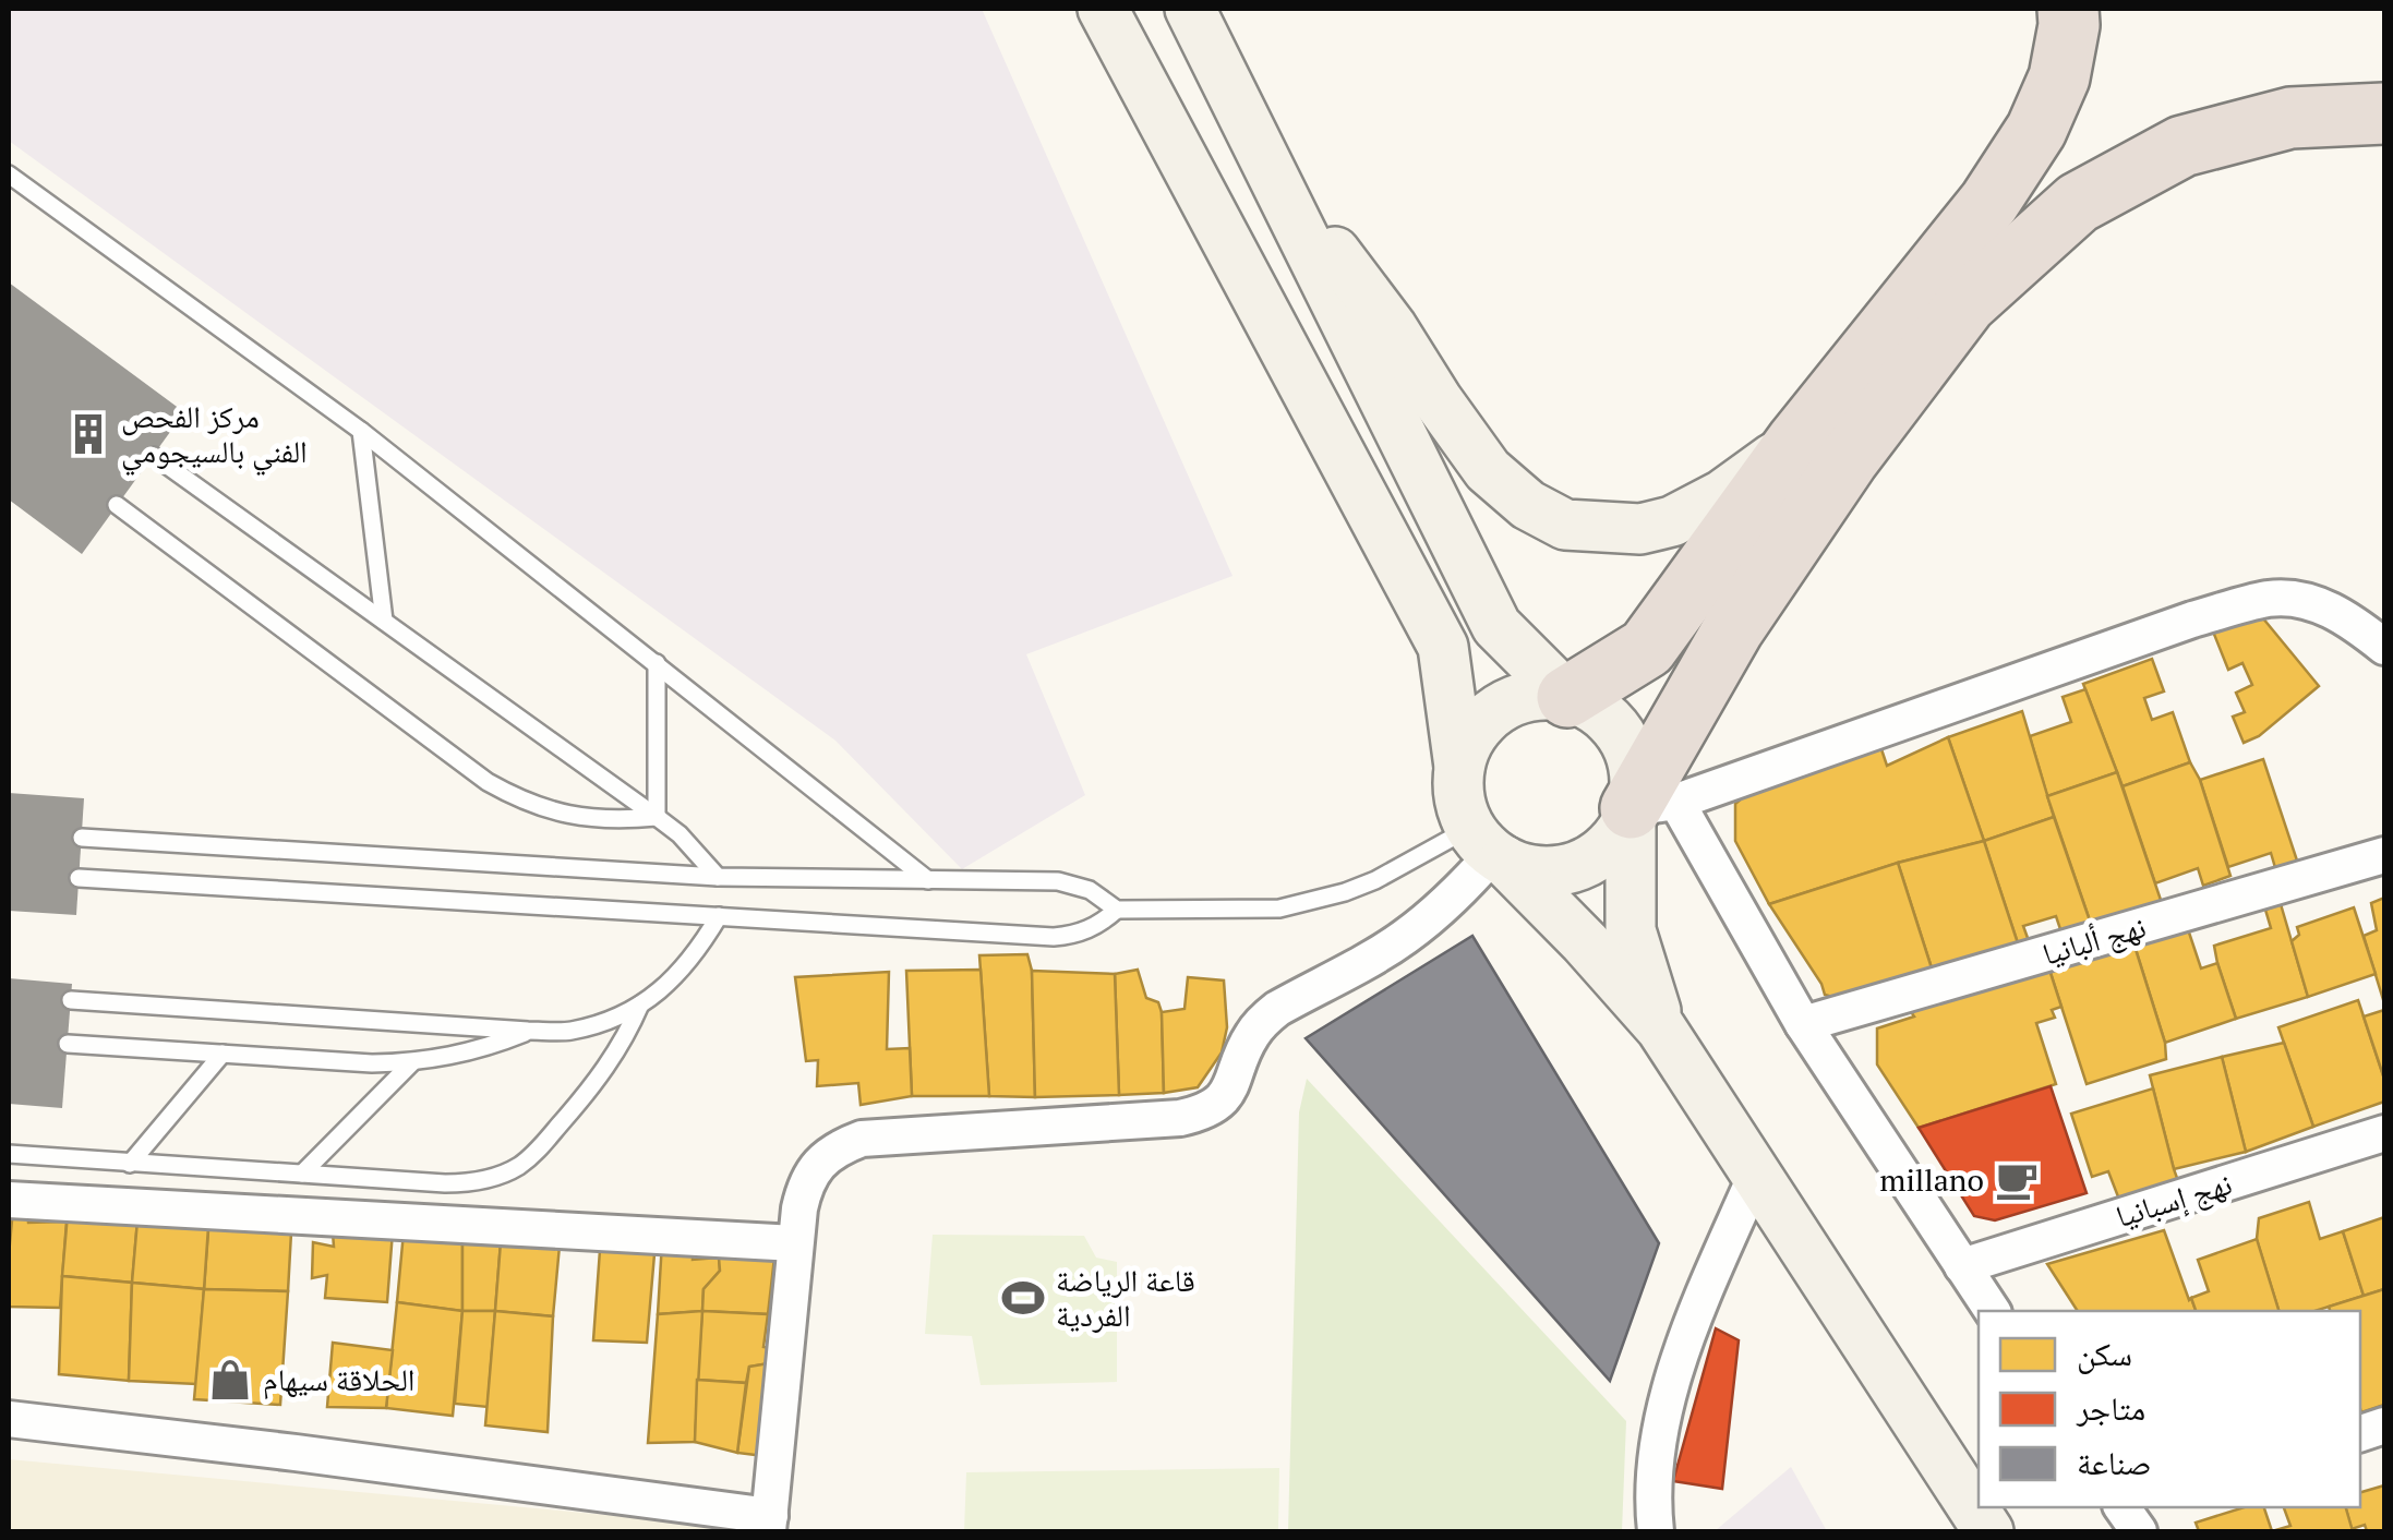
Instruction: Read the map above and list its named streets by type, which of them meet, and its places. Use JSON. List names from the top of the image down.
{
  "streets": {
    "street": ["نهج ألبانيا", "نهج إسبانيا"]
  },
  "places": {
    "building": ["مركز الفحص الفني بالسيجومي"],
    "cafe": ["millano"],
    "sports": ["قاعة الرياضة الفردية"],
    "shop": ["الحلاقة سيهام"]
  },
  "legend": ["سكن", "متاجر", "صناعة"]
}
